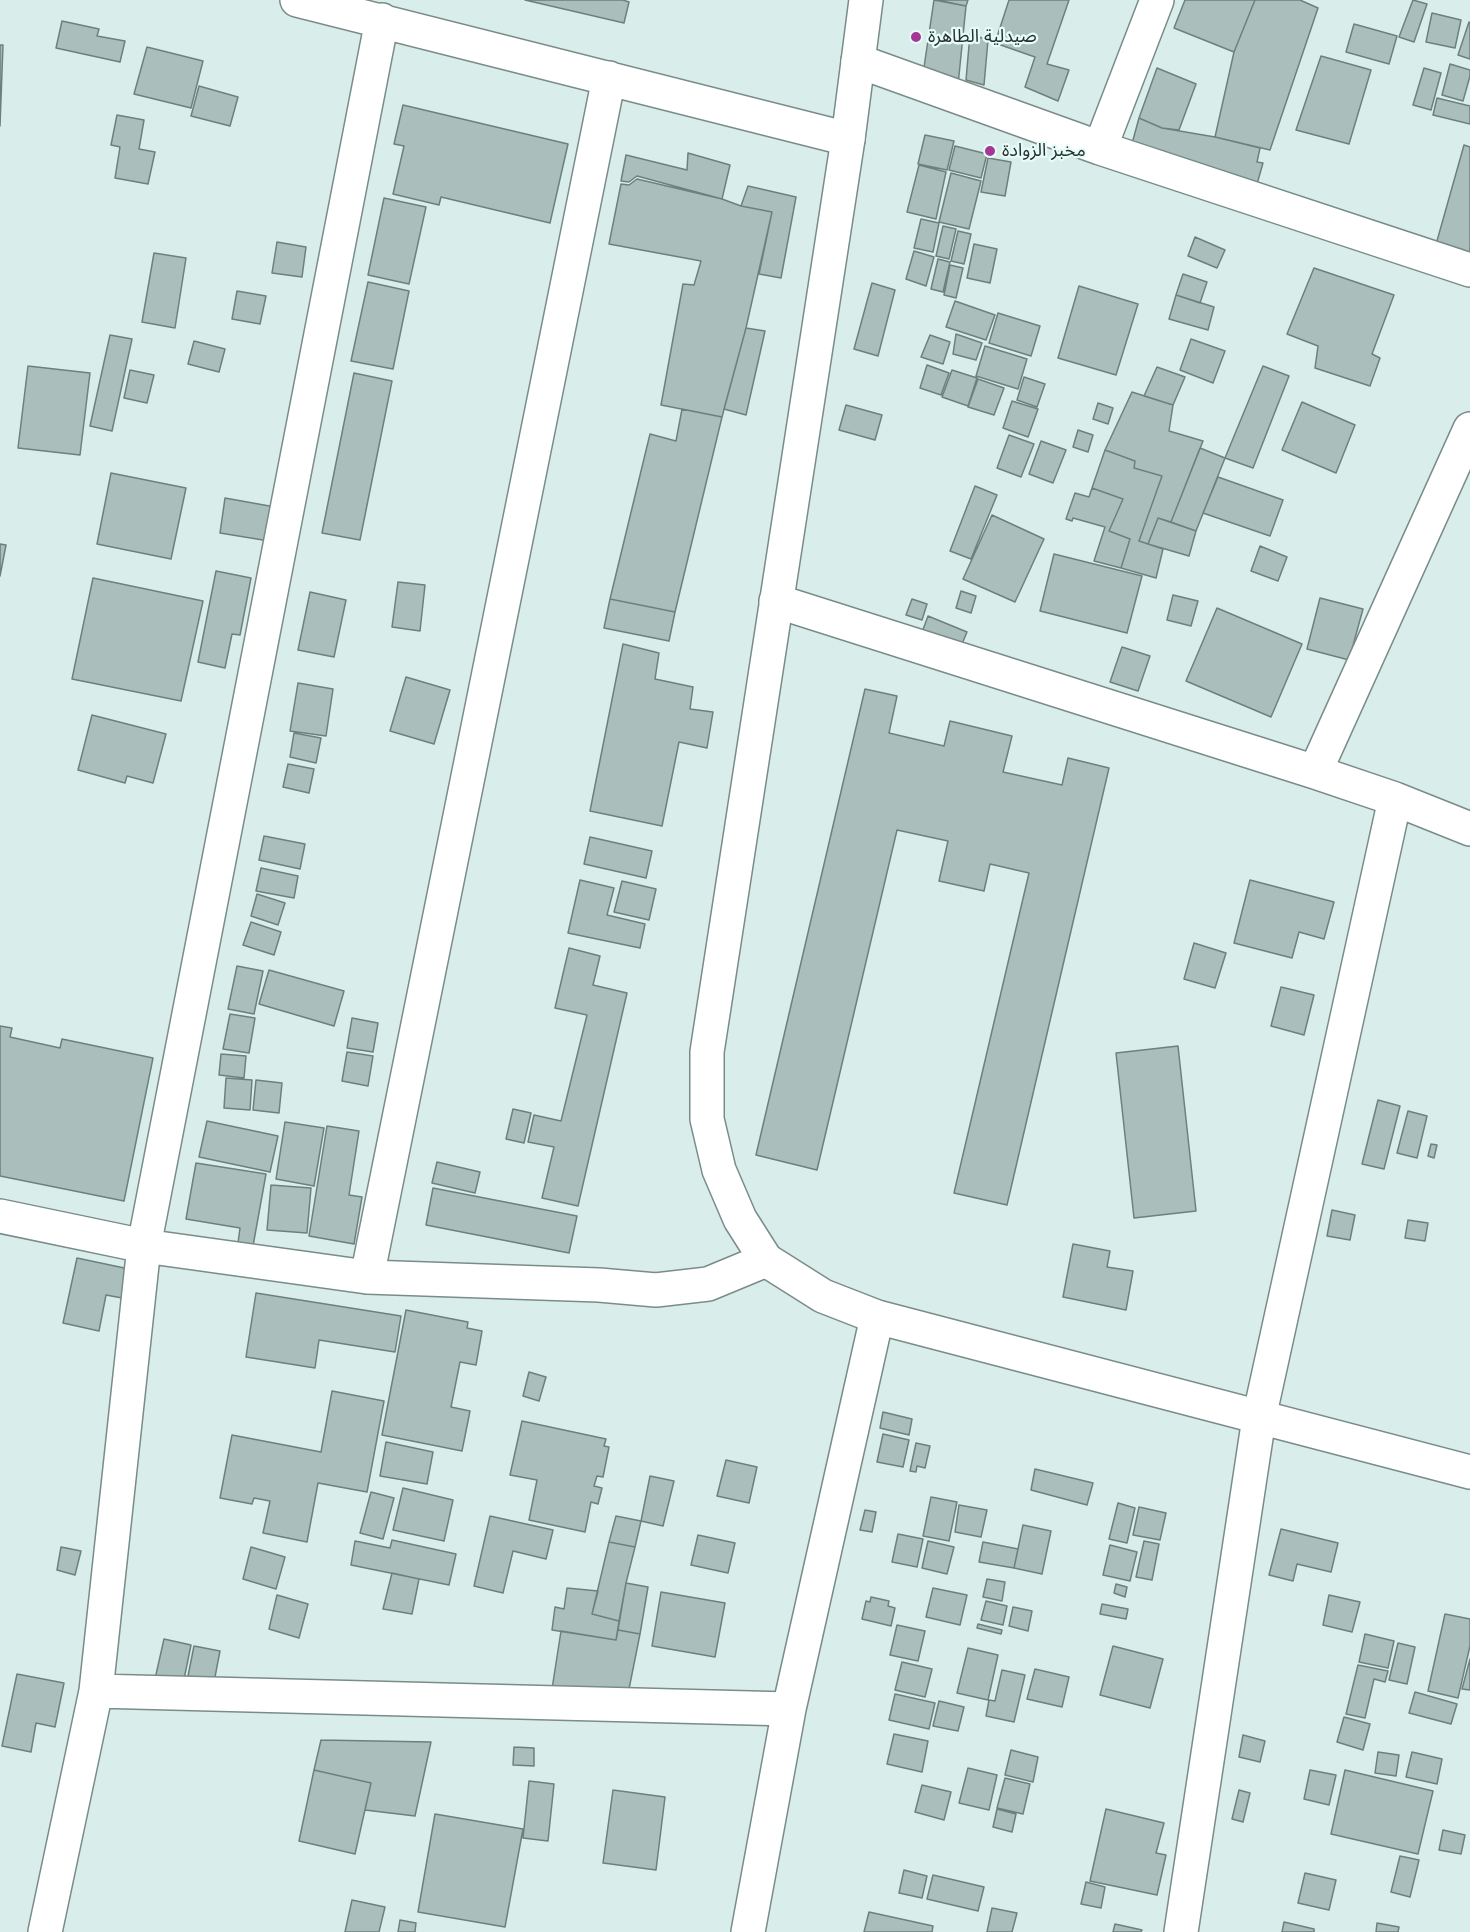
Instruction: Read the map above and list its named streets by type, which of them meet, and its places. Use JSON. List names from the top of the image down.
{
  "places": ["صيدلية الطاهرة", "مخبز الزوادة"]
}
